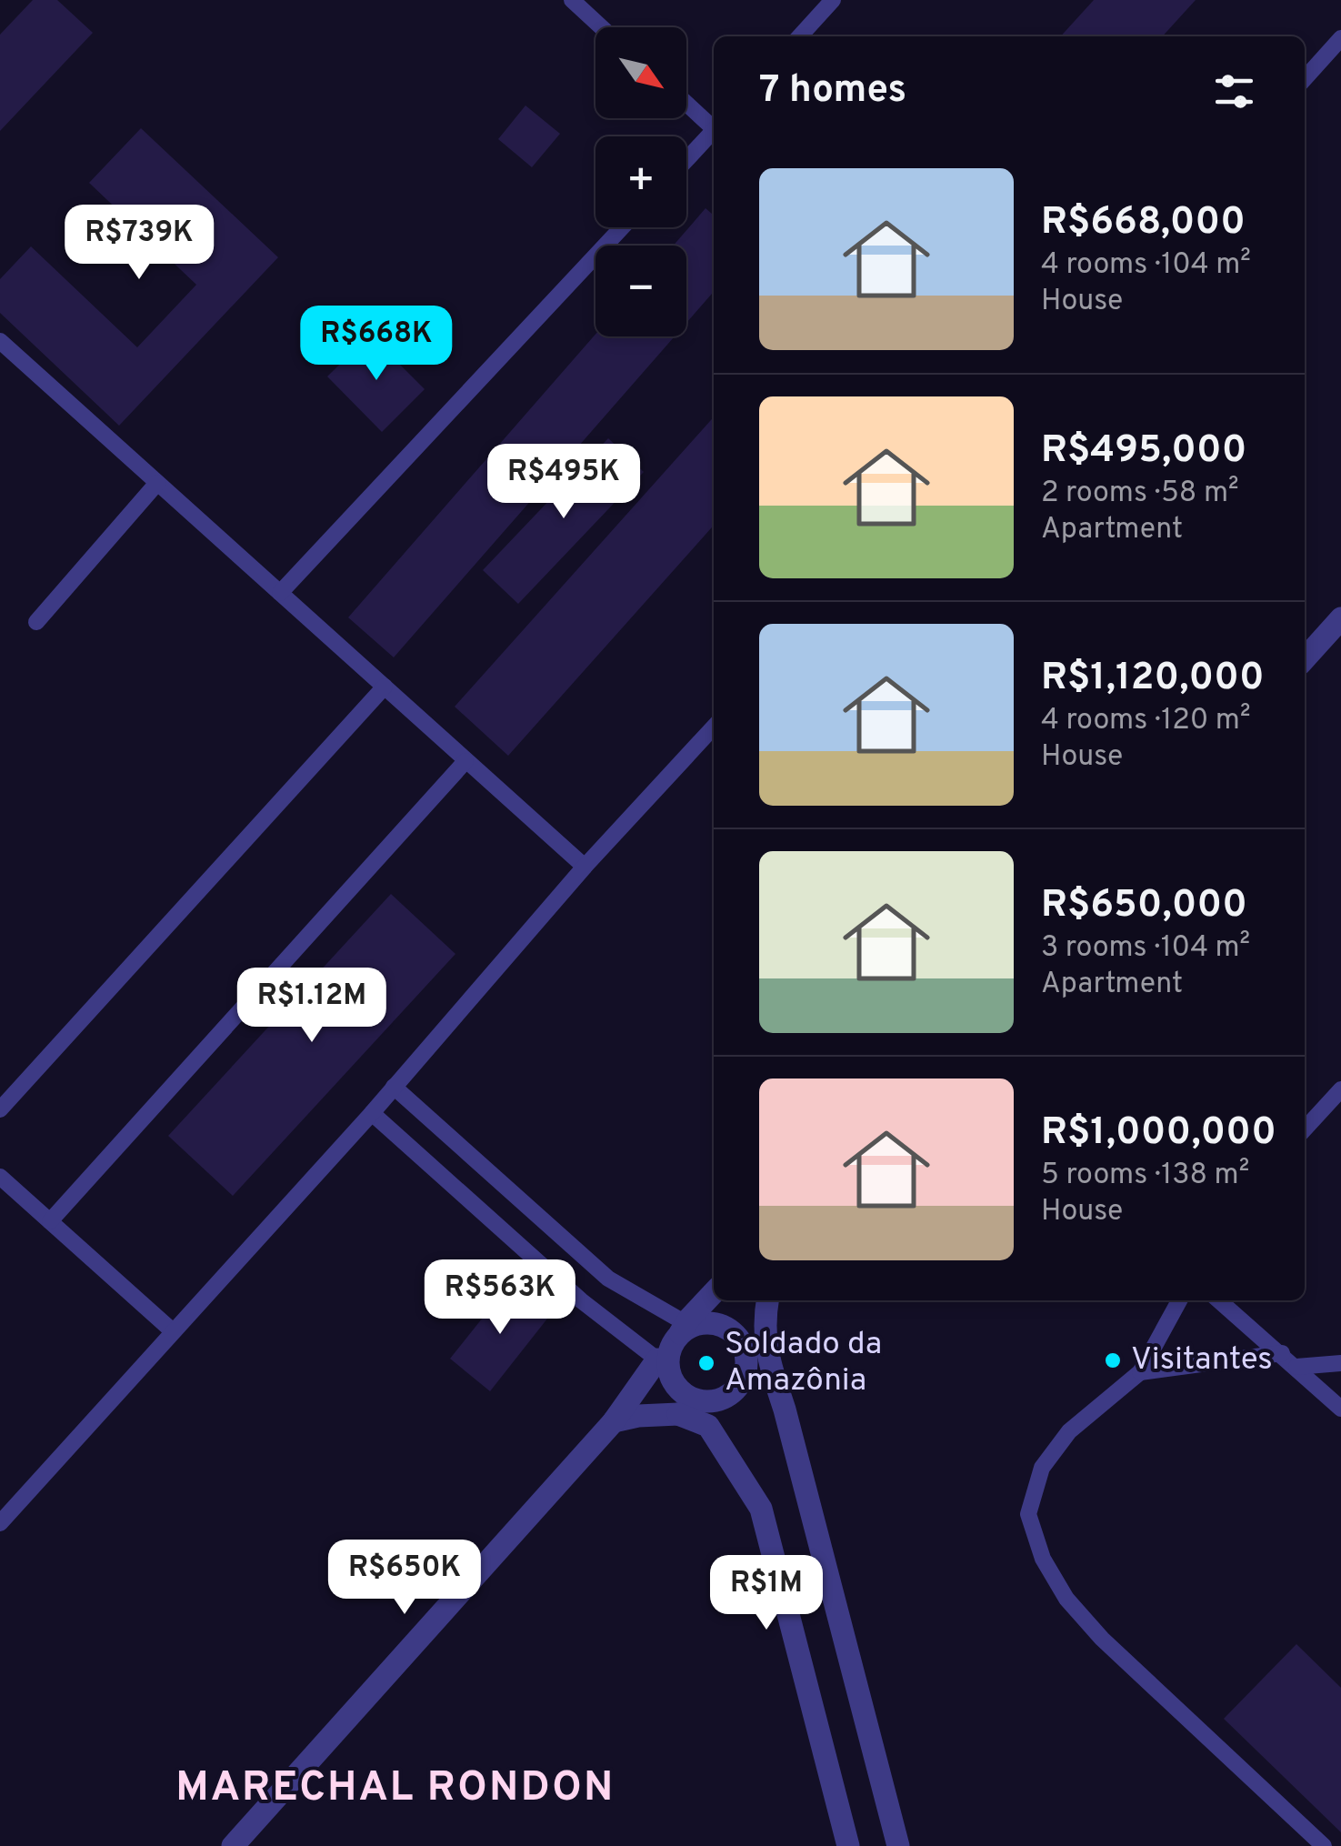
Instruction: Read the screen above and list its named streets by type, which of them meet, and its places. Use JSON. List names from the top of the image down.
{
  "districts": ["MARECHAL RONDON"],
  "places": ["Visitantes", "Soldado da Amazônia"],
  "north": "bottom right",
  "page": {
    "map_buttons": ["+", "−"],
    "heading": "7 homes",
    "list": [
      {
        "name": "R$668,000",
        "note": "4 rooms · 104 m² · House"
      },
      {
        "name": "R$495,000",
        "note": "2 rooms · 58 m² · Apartment"
      },
      {
        "name": "R$1,120,000",
        "note": "4 rooms · 120 m² · House"
      },
      {
        "name": "R$650,000",
        "note": "3 rooms · 104 m² · Apartment"
      },
      {
        "name": "R$1,000,000",
        "note": "5 rooms · 138 m² · House"
      }
    ],
    "price": [
      "R$739K",
      "R$668K",
      "R$495K",
      "R$1.12M",
      "R$563K",
      "R$650K",
      "R$1M"
    ]
  }
}
